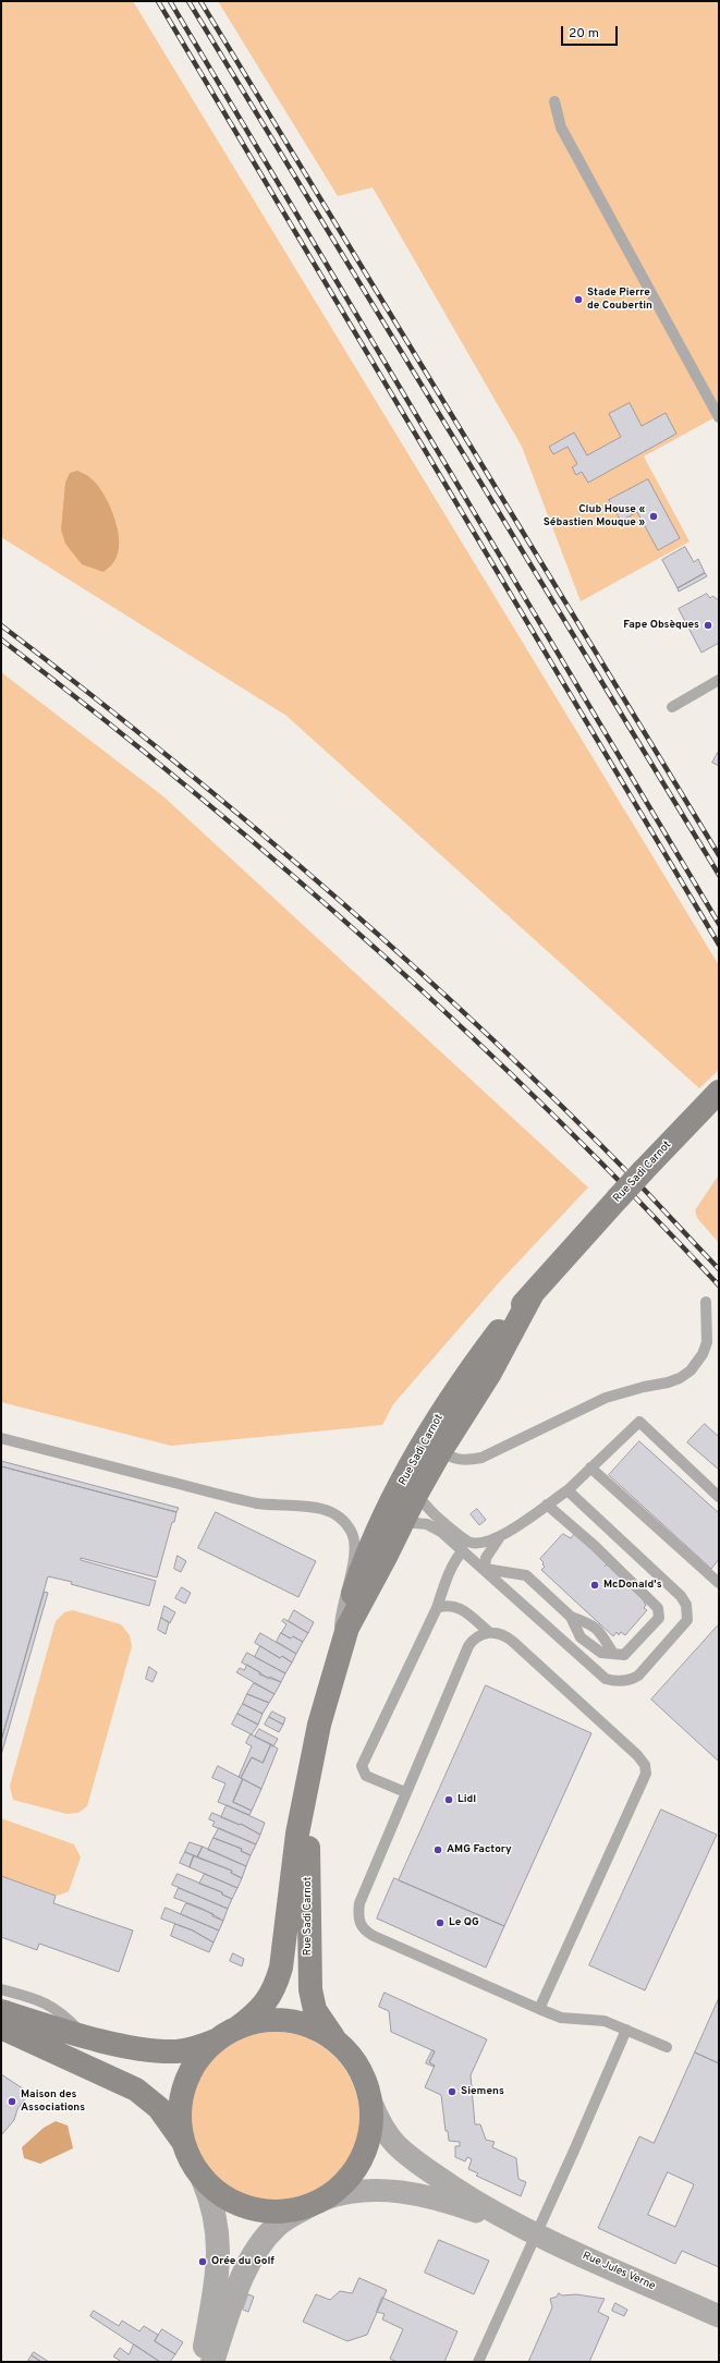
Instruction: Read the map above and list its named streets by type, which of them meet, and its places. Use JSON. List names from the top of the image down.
{
  "streets": {
    "main road": ["Rue Sadi Carnot"],
    "street": ["Rue Jules Verne"]
  },
  "places": [
    "Stade Pierre de Coubertin",
    "Club House « Sébastien Mouque »",
    "Fape Obsèques",
    "McDonald's",
    "Lidl",
    "AMG Factory",
    "Le QG",
    "Siemens",
    "Maison des Associations",
    "Orée du Golf"
  ],
  "scale_bar": "20 m"
}
